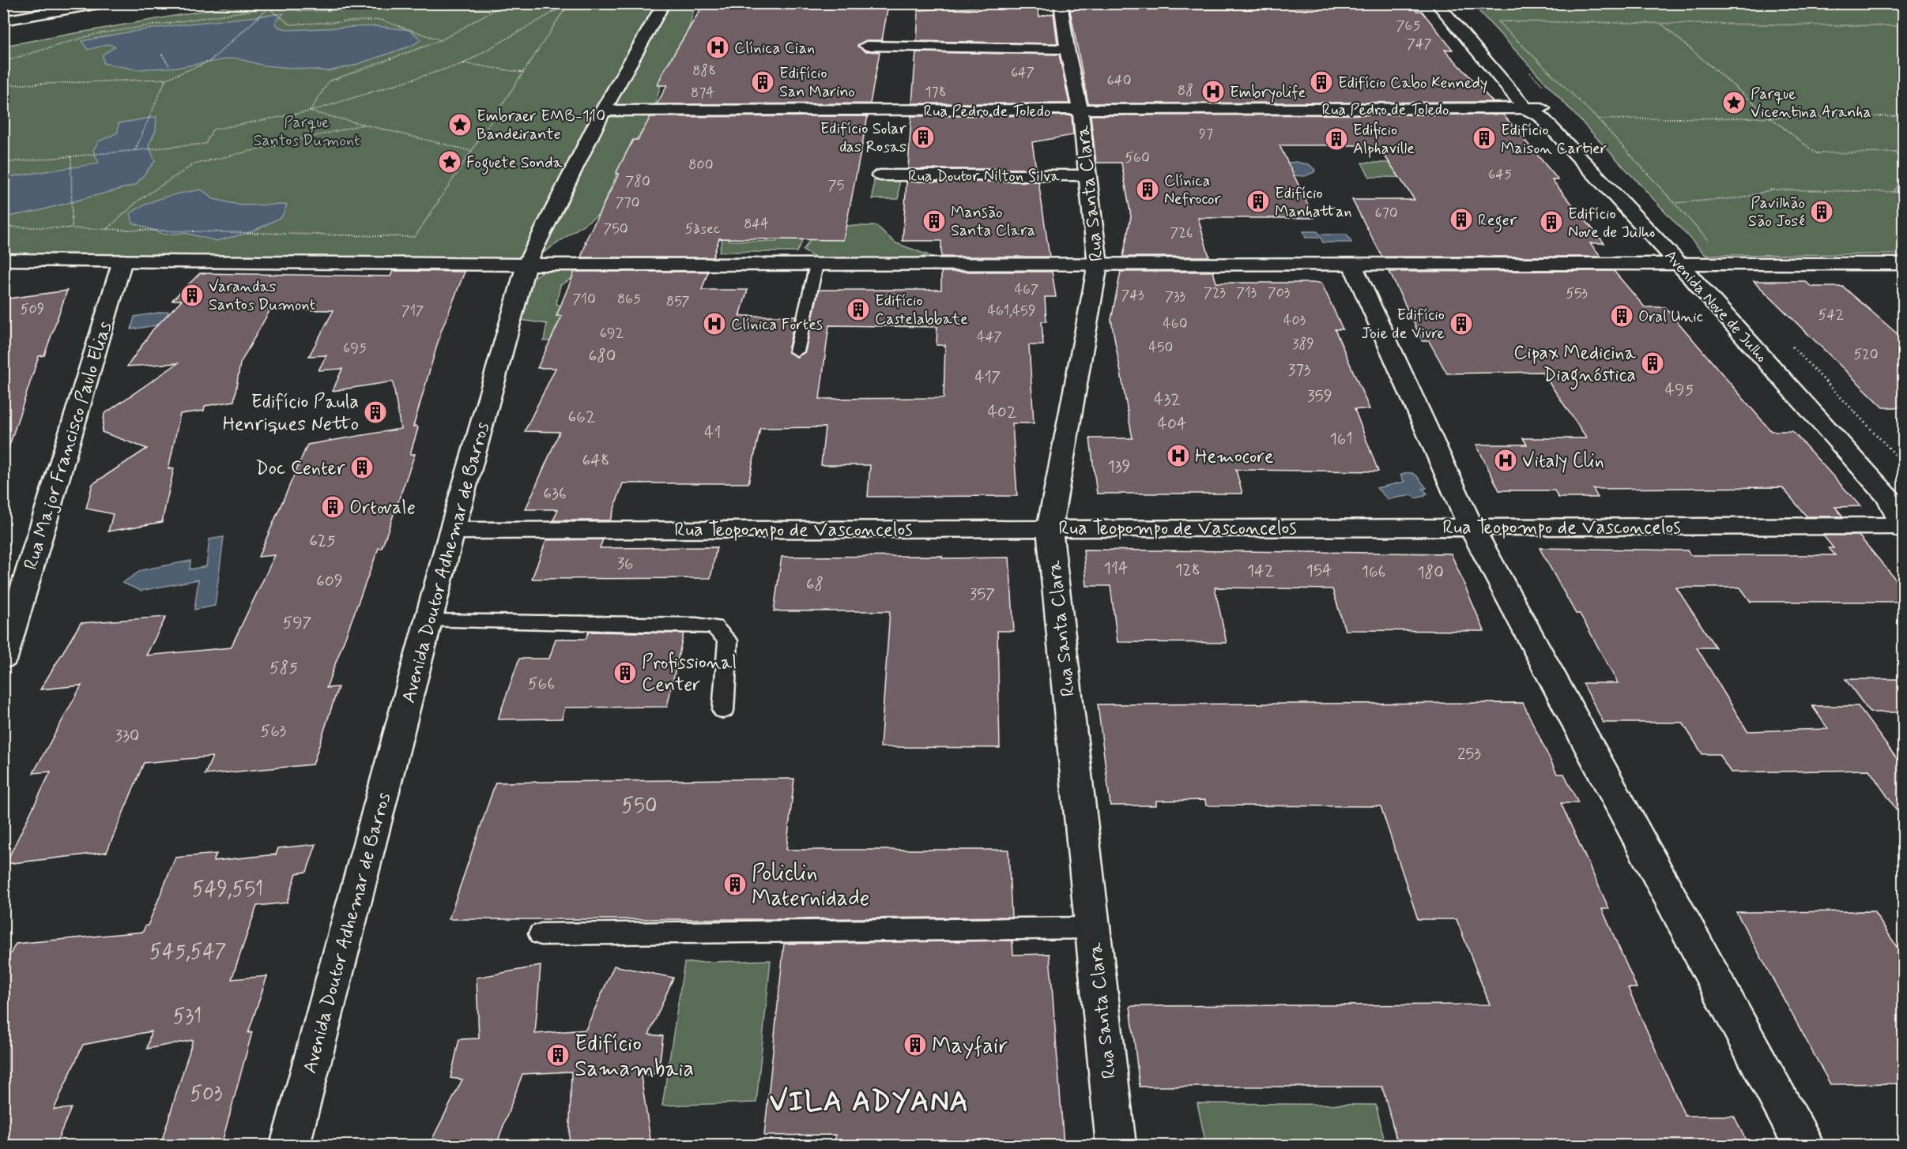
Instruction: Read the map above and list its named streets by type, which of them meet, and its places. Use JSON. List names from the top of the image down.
{
  "streets": {
    "street": [
      "Rua Pedro de Toledo",
      "Rua Doutor Nilton Silva",
      "Rua Santa Clara",
      "Avenida Nove de Julho",
      "Rua Major Francisco Paulo Elias",
      "Rua Teopompo de Vasconcelos",
      "Avenida Doutor Adhemar de Barros"
    ]
  },
  "crossings": [
    ["Rua Pedro de Toledo", "Rua Santa Clara"],
    ["Rua Pedro de Toledo", "Avenida Nove de Julho"],
    ["Rua Pedro de Toledo", "Avenida Doutor Adhemar de Barros"],
    ["Rua Doutor Nilton Silva", "Rua Santa Clara"],
    ["Rua Santa Clara", "Rua Teopompo de Vasconcelos"],
    ["Avenida Nove de Julho", "Rua Teopompo de Vasconcelos"],
    ["Rua Teopompo de Vasconcelos", "Avenida Doutor Adhemar de Barros"]
  ],
  "districts": ["VILA ADYANA"],
  "parks": ["Parque Santos Dumont"],
  "places": {
    "hospital": [
      "Clínica Cian",
      "Embryolife",
      "Clínica Fortes",
      "Hemocore",
      "Vitaly Clin"
    ],
    "building": [
      "Edifício San Marino",
      "Edifício Cabo Kennedy",
      "Edifício Solar das Rosas",
      "Edifício Maison Cartier",
      "Edificio Alphaville",
      "Clínica Nefrocor",
      "Edifício Manhattan",
      "Pavilhão São José",
      "Reger",
      "Mansão Santa Clara",
      "Edifício Nove de Julho",
      "Varandas Santos Dumont",
      "Edifício Castelabbate",
      "Oral Unic",
      "Edifício Joie de Vivre",
      "Cipax Medicina Diagnóstica",
      "Edifício Paula Henriques Netto",
      "Doc Center",
      "Ortovale",
      "Profissional Center",
      "Policlin Maternidade",
      "Mayfair",
      "Edifício Samambaia"
    ],
    "place": ["Parque Vicentina Aranha", "Embraer EMB-110 Bandeirante", "Foguete Sonda"]
  },
  "house_numbers": [
    "765",
    "747",
    "888",
    "647",
    "640",
    "88",
    "178",
    "874",
    "97",
    "560",
    "800",
    "645",
    "780",
    "75",
    "770",
    "670",
    "844",
    "750",
    "5àsec",
    "726",
    "467",
    "723",
    "713",
    "703",
    "553",
    "743",
    "733",
    "710",
    "865",
    "857",
    "509",
    "717",
    "461,459",
    "542",
    "403",
    "460",
    "692",
    "447",
    "389",
    "450",
    "695",
    "520",
    "680",
    "373",
    "417",
    "495",
    "359",
    "432",
    "402",
    "662",
    "404",
    "41",
    "161",
    "648",
    "139",
    "636",
    "625",
    "36",
    "114",
    "128",
    "142",
    "154",
    "166",
    "180",
    "609",
    "68",
    "357",
    "597",
    "585",
    "566",
    "563",
    "330",
    "253",
    "550",
    "549,551",
    "545,547",
    "531",
    "503"
  ]
}
